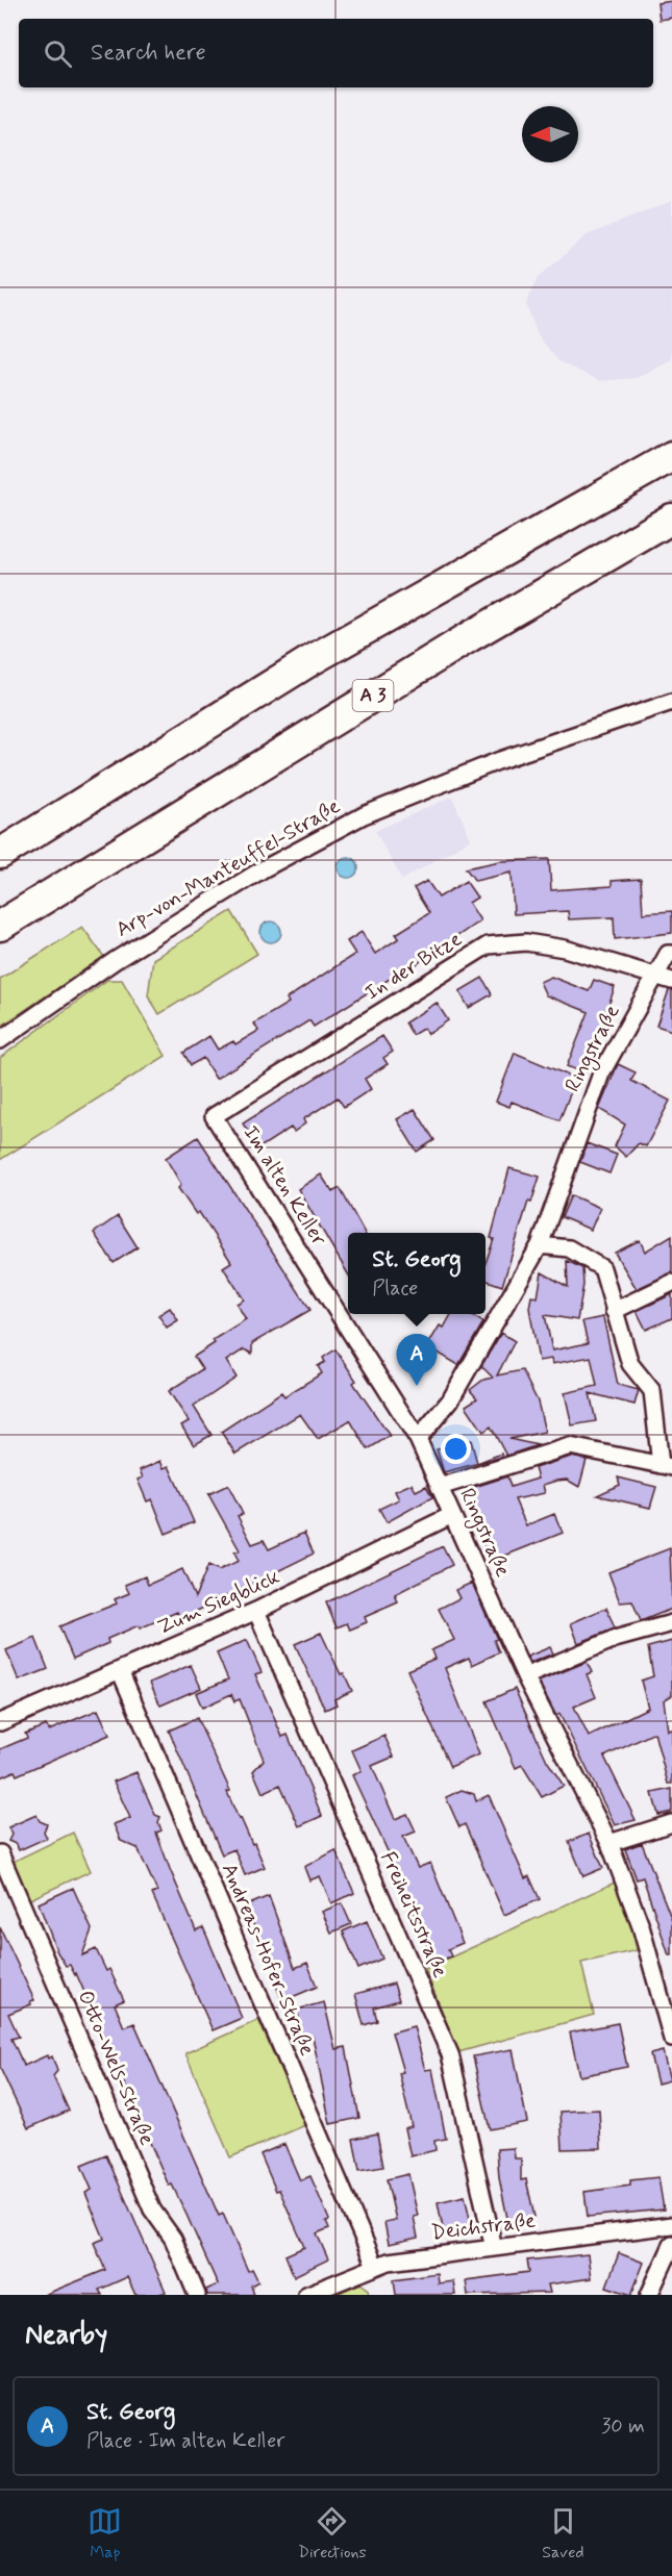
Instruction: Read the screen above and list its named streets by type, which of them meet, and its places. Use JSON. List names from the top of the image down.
{
  "streets": {
    "highway": ["A 3"],
    "street": [
      "Arp-von-Manteuffel-Straße",
      "In der Bitze",
      "Ringstraße",
      "Im alten Keller",
      "Zum Siegblick",
      "Freiheitsstraße",
      "Andreas-Hofer-Straße",
      "Otto-Wels-Straße",
      "Deichstraße"
    ]
  },
  "crossings": [
    ["In der Bitze", "Ringstraße"],
    ["In der Bitze", "Im alten Keller"],
    ["Ringstraße", "Im alten Keller"],
    ["Ringstraße", "Zum Siegblick"],
    ["Zum Siegblick", "Freiheitsstraße"],
    ["Zum Siegblick", "Andreas-Hofer-Straße"],
    ["Freiheitsstraße", "Deichstraße"],
    ["Andreas-Hofer-Straße", "Deichstraße"]
  ],
  "north": "left",
  "page": {
    "search": "Search here",
    "popup": ["St. Georg", "Place"],
    "pins": "A",
    "heading": "Nearby",
    "list": [
      {
        "mark": "A",
        "name": "St. Georg",
        "note": "Place · Im alten Keller",
        "value": "30 m"
      }
    ],
    "nav": ["Map", "Directions", "Saved"]
  }
}
